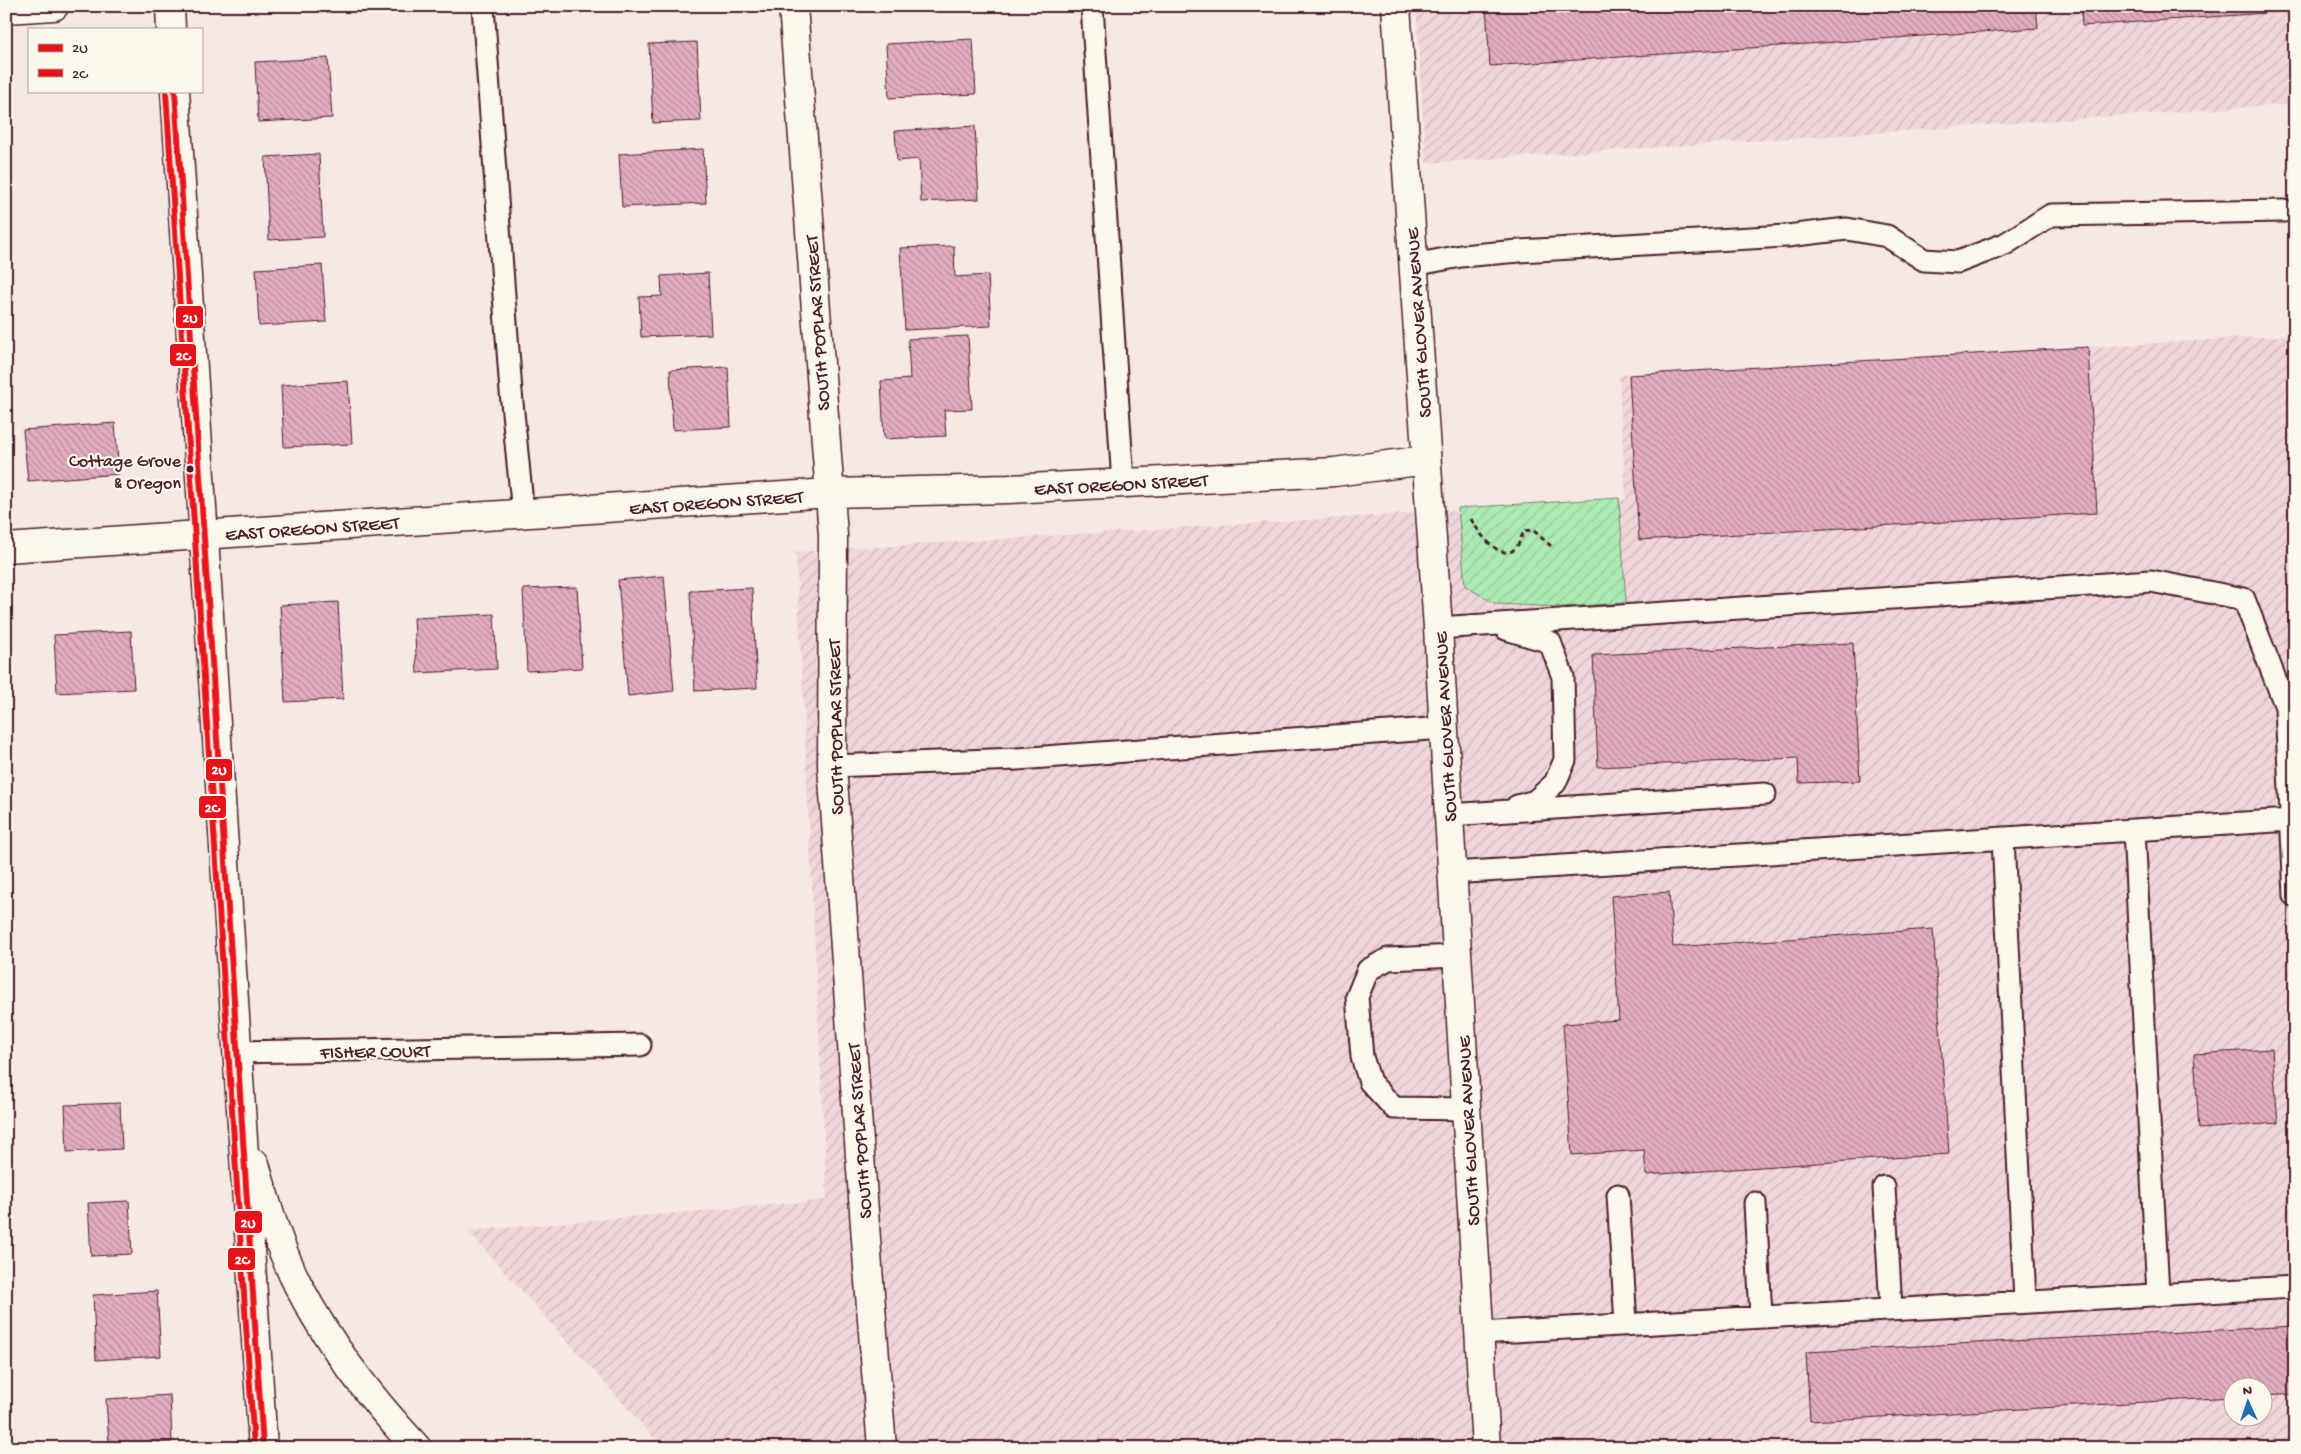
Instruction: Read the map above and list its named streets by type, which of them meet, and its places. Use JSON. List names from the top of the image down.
{
  "streets": {
    "street": ["SOUTH POPLAR STREET", "SOUTH GLOVER AVENUE", "EAST OREGON STREET"],
    "lane": ["FISHER COURT"]
  },
  "crossings": [
    ["SOUTH POPLAR STREET", "EAST OREGON STREET"],
    ["SOUTH GLOVER AVENUE", "EAST OREGON STREET"]
  ],
  "places": ["Cottage Grove & Oregon"],
  "lines": ["transit line 2U", "transit line 2C"],
  "legend": ["2U", "2C"],
  "north": "top"
}
